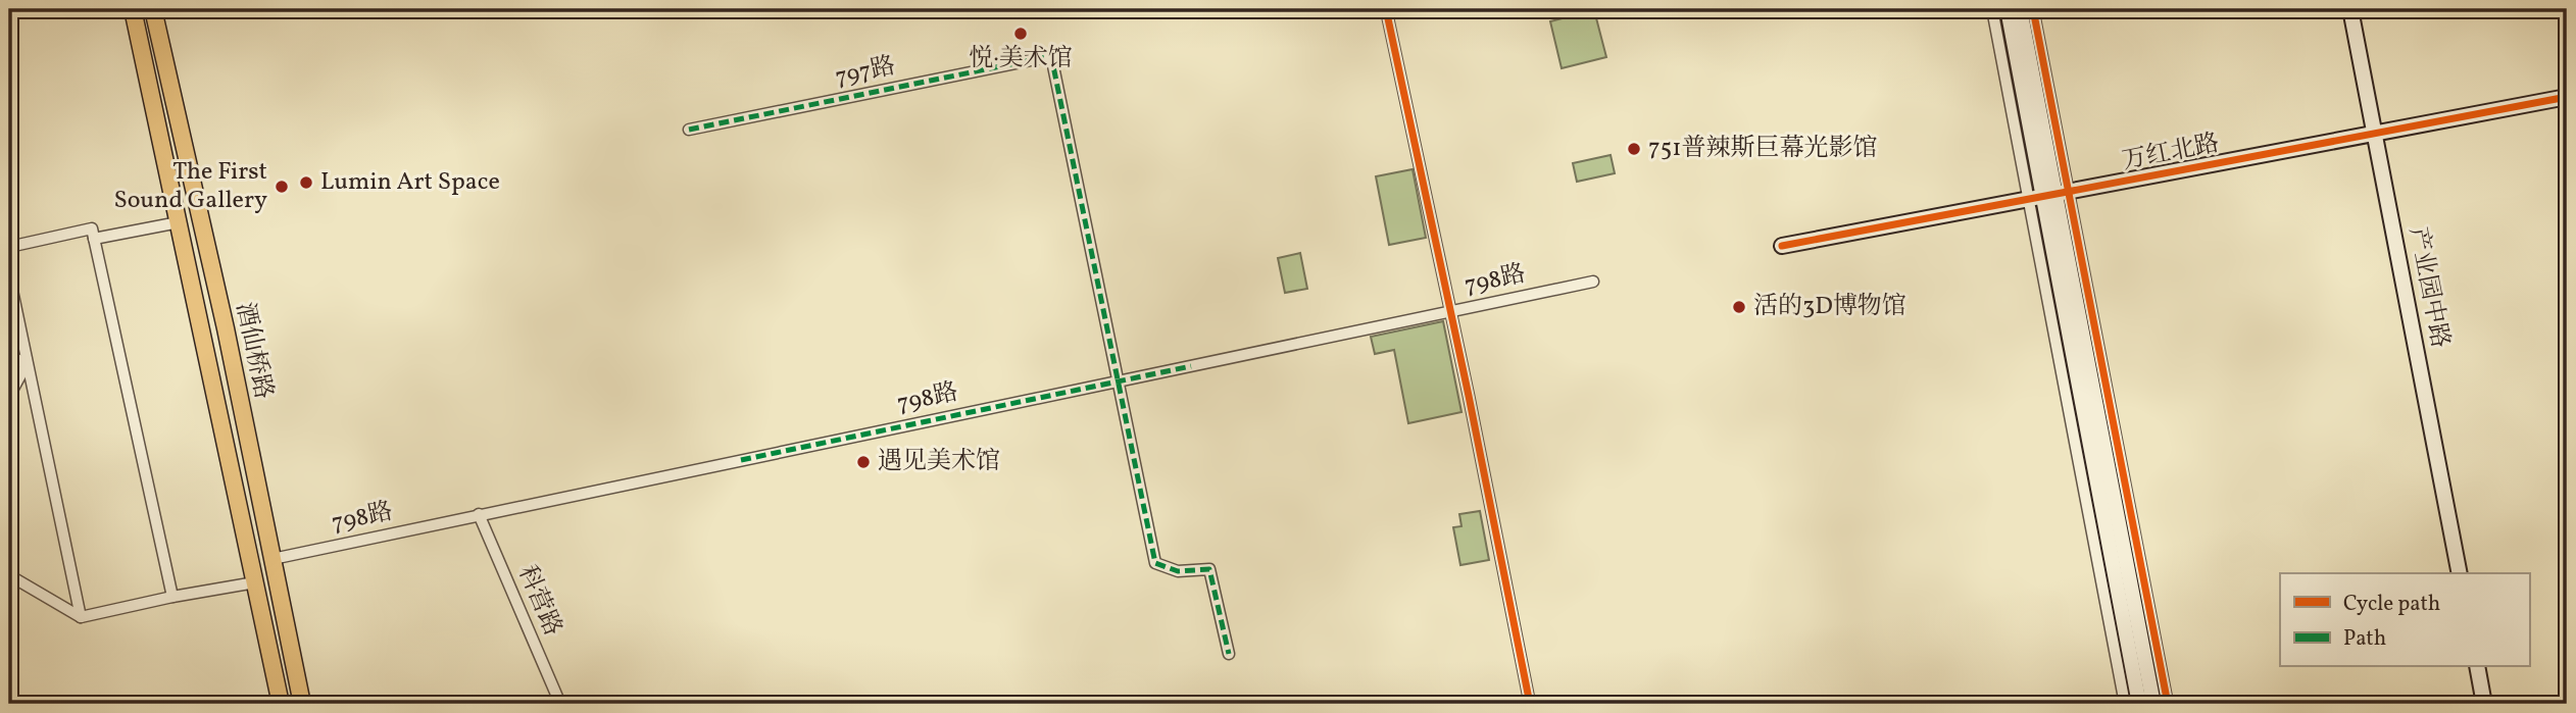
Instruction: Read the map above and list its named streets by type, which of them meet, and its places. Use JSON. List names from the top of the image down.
{
  "streets": {
    "main road": ["万红北路", "产业园中路", "酒仙桥路"],
    "street": ["797路", "798路", "科营路"]
  },
  "crossings": [
    ["797路", "798路"],
    ["万红北路", "产业园中路"],
    ["798路", "酒仙桥路"],
    ["798路", "科营路"]
  ],
  "places": [
    "悦·美术馆",
    "751普辣斯巨幕光影馆",
    "Lumin Art Space",
    "The First Sound Gallery",
    "活的3D博物馆",
    "遇见美术馆"
  ],
  "legend": ["Cycle path", "Path"]
}
